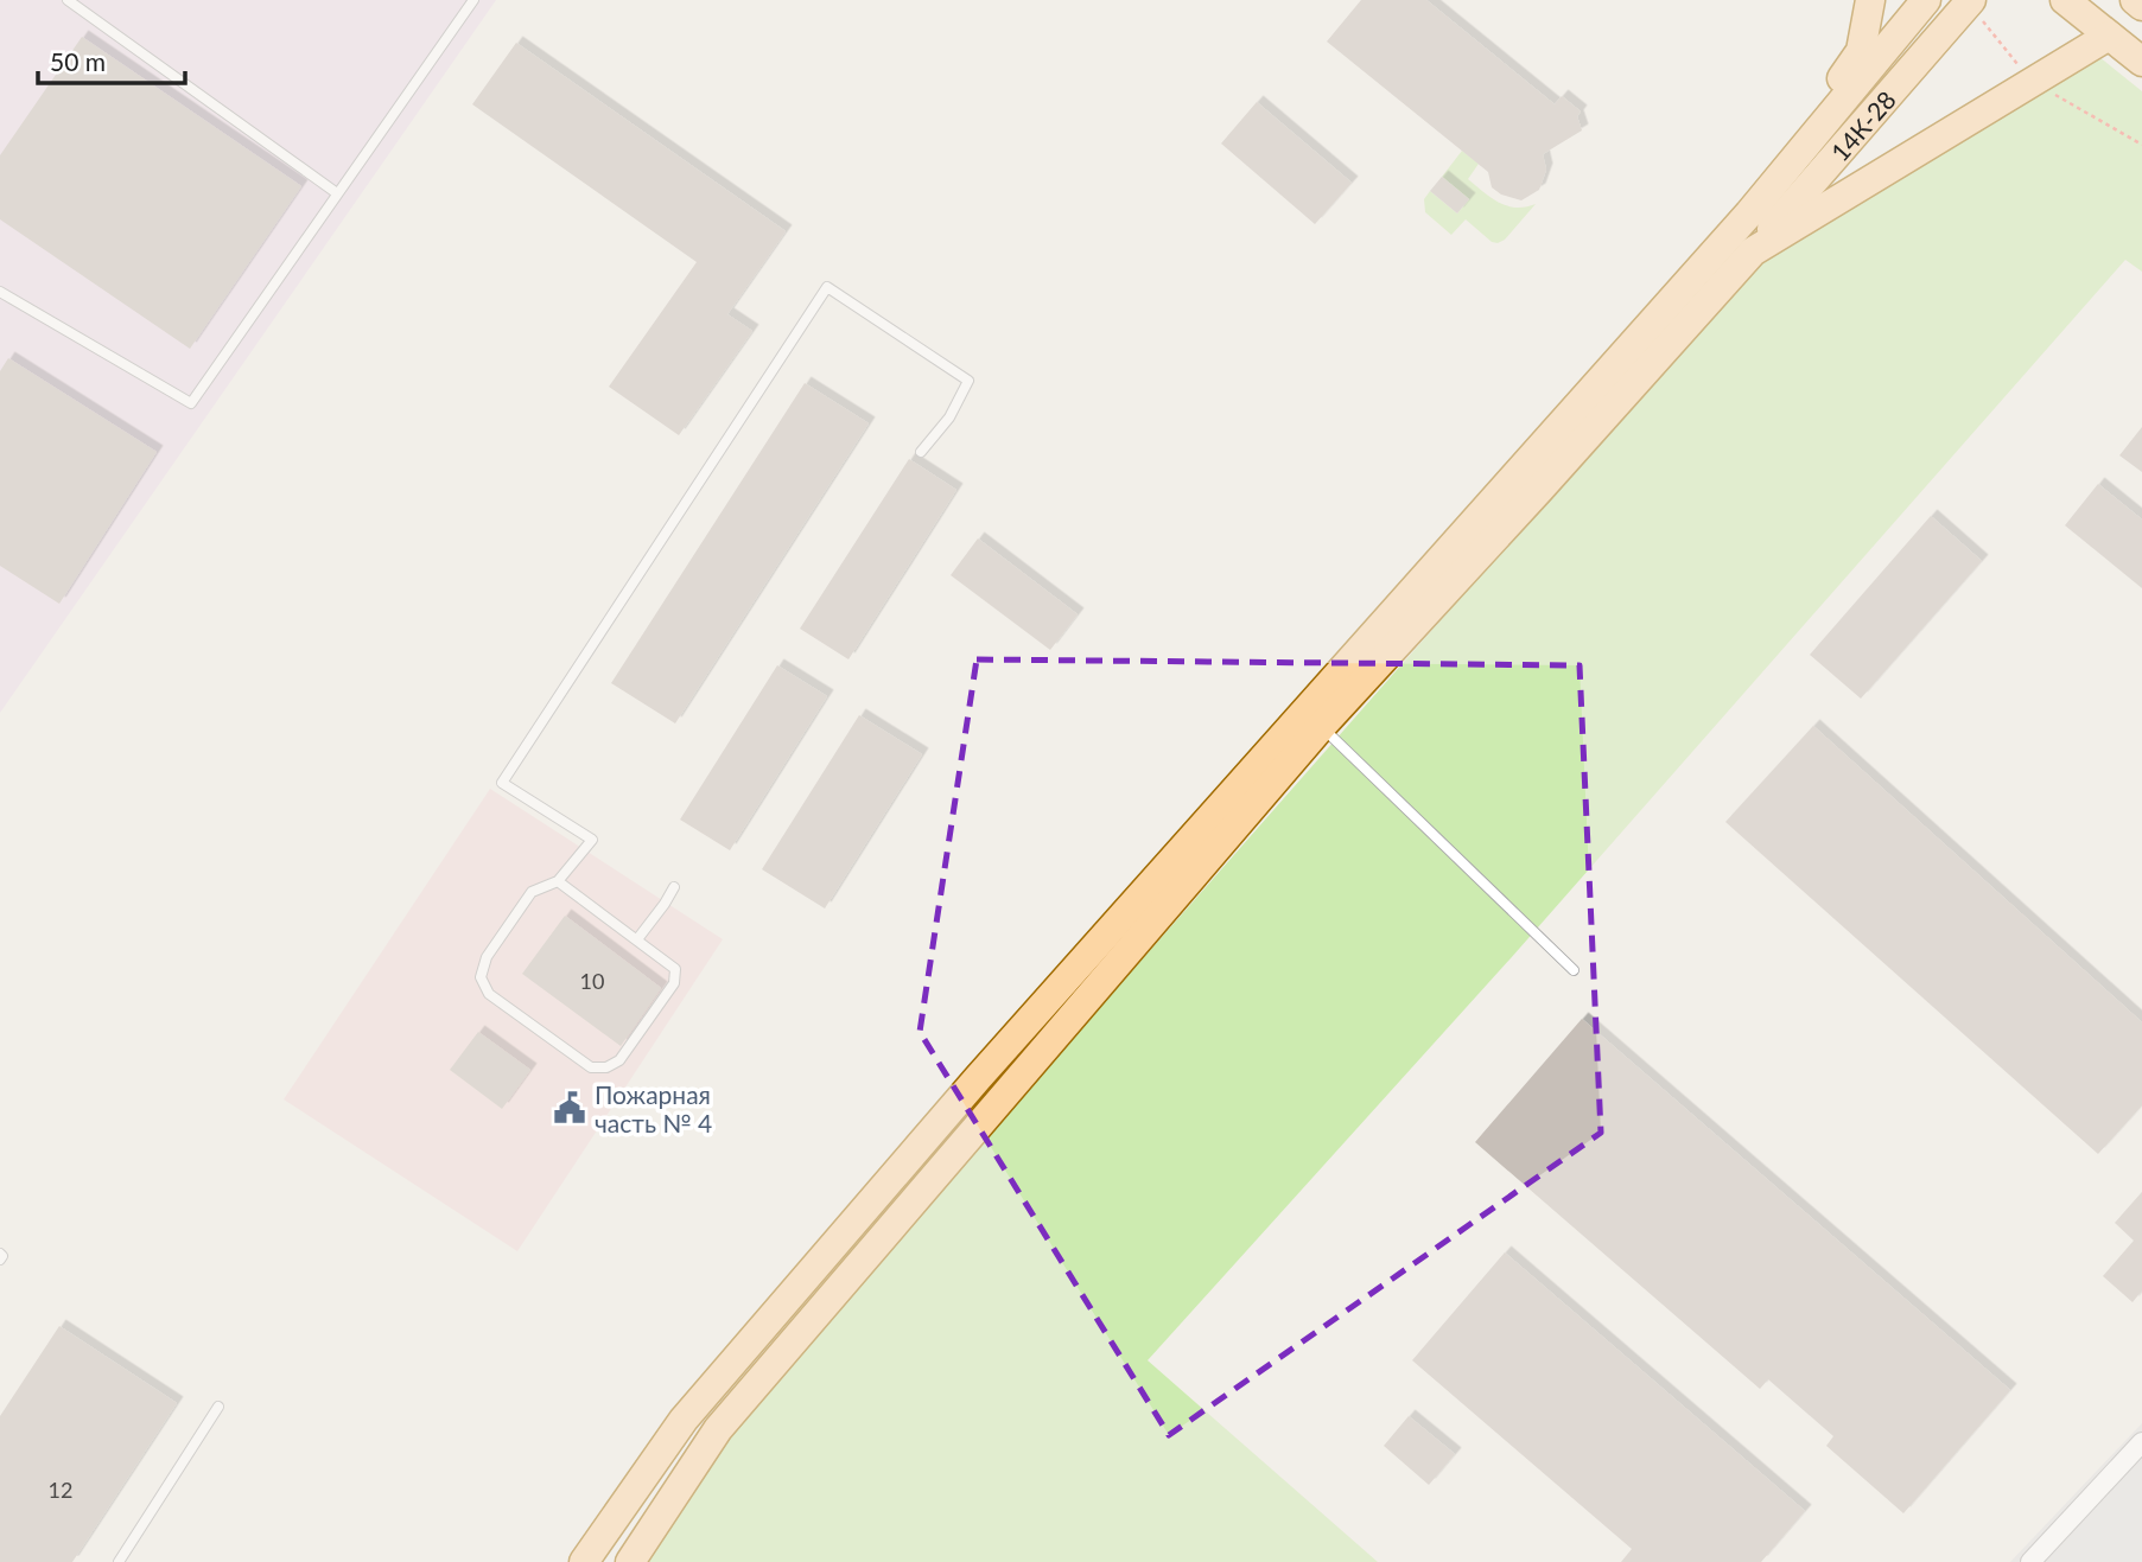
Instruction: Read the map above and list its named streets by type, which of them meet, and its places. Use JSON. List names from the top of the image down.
{
  "streets": {
    "main road": ["14К-28"]
  },
  "places": {
    "public building": ["Пожарная часть № 4"]
  },
  "house_numbers": ["10", "12"],
  "scale_bar": "50 m"
}
